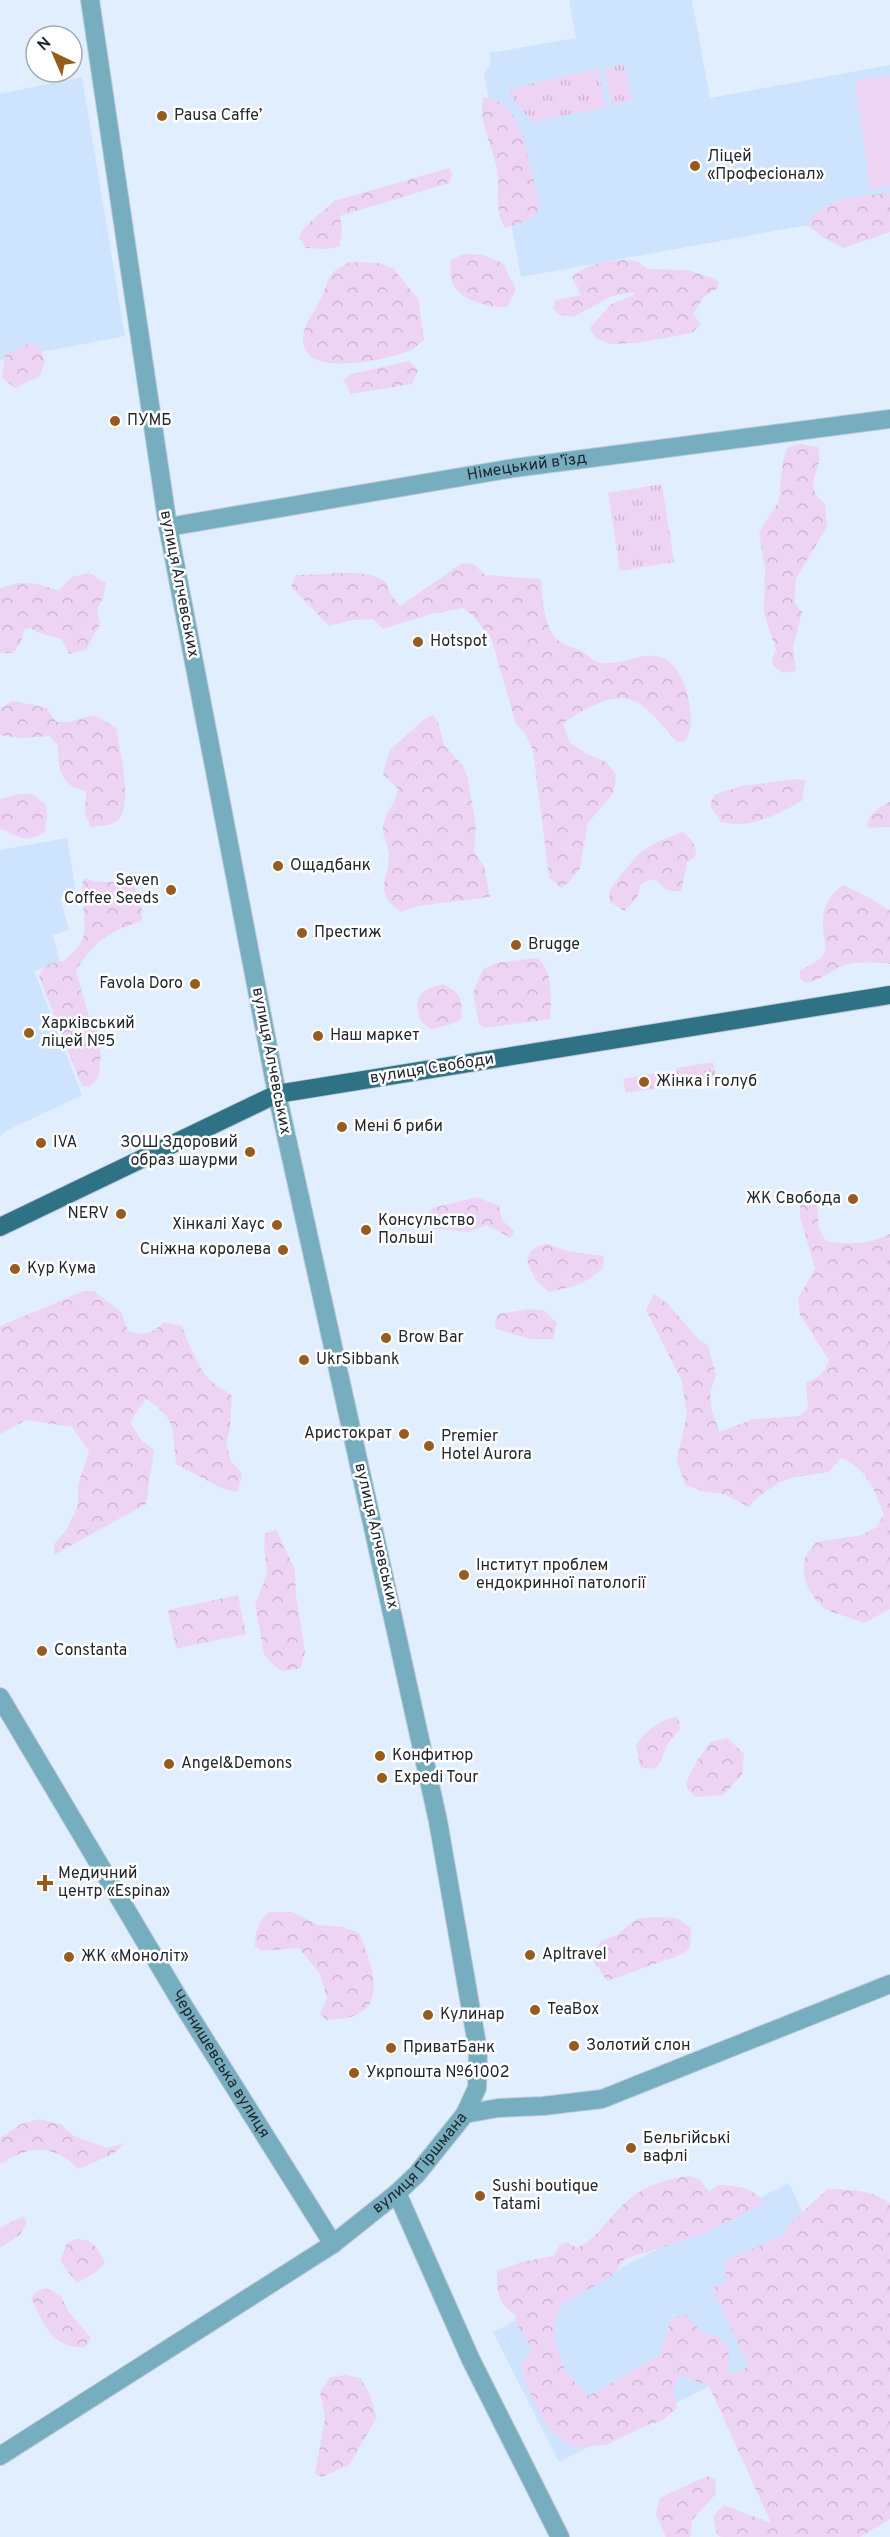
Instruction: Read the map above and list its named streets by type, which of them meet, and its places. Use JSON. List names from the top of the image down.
{
  "streets": {
    "main road": ["вулиця Свободи"],
    "street": [
      "Німецький в’їзд",
      "вулиця Алчевських",
      "Чернишевська вулиця",
      "вулиця Гіршмана"
    ]
  },
  "crossings": [
    ["Німецький в’їзд", "вулиця Алчевських"],
    ["вулиця Алчевських", "вулиця Свободи"],
    ["вулиця Алчевських", "вулиця Гіршмана"],
    ["Чернишевська вулиця", "вулиця Гіршмана"]
  ],
  "places": {
    "other": [
      "Pausa Caffe’",
      "Ліцей «Професіонал»",
      "ПУМБ",
      "Hotspot",
      "Ощадбанк",
      "Seven Coffee Seeds",
      "Престиж",
      "Brugge",
      "Favola Doro",
      "Харківський ліцей №5",
      "Наш маркет",
      "Жінка і голуб",
      "Мені б риби",
      "IVA",
      "ЗОШ Здоровий образ шаурми",
      "ЖК Свобода",
      "NERV",
      "Хінкалі Хаус",
      "Консульство Польші",
      "Сніжна королева",
      "Кур Кума",
      "Brow Bar",
      "UkrSibbank",
      "Аристократ",
      "Premier Hotel Aurora",
      "Інститут проблем ендокринної патології",
      "Constanta",
      "Конфитюр",
      "Angel&Demons",
      "Expedi Tour",
      "Apltravel",
      "ЖК «Моноліт»",
      "TeaBox",
      "Кулинар",
      "Золотий слон",
      "ПриватБанк",
      "Укрпошта №61002",
      "Бельгійські вафлі",
      "Sushi boutique Tatami"
    ],
    "health": ["Медичний центр «Espina»"]
  },
  "north": "top left"
}
